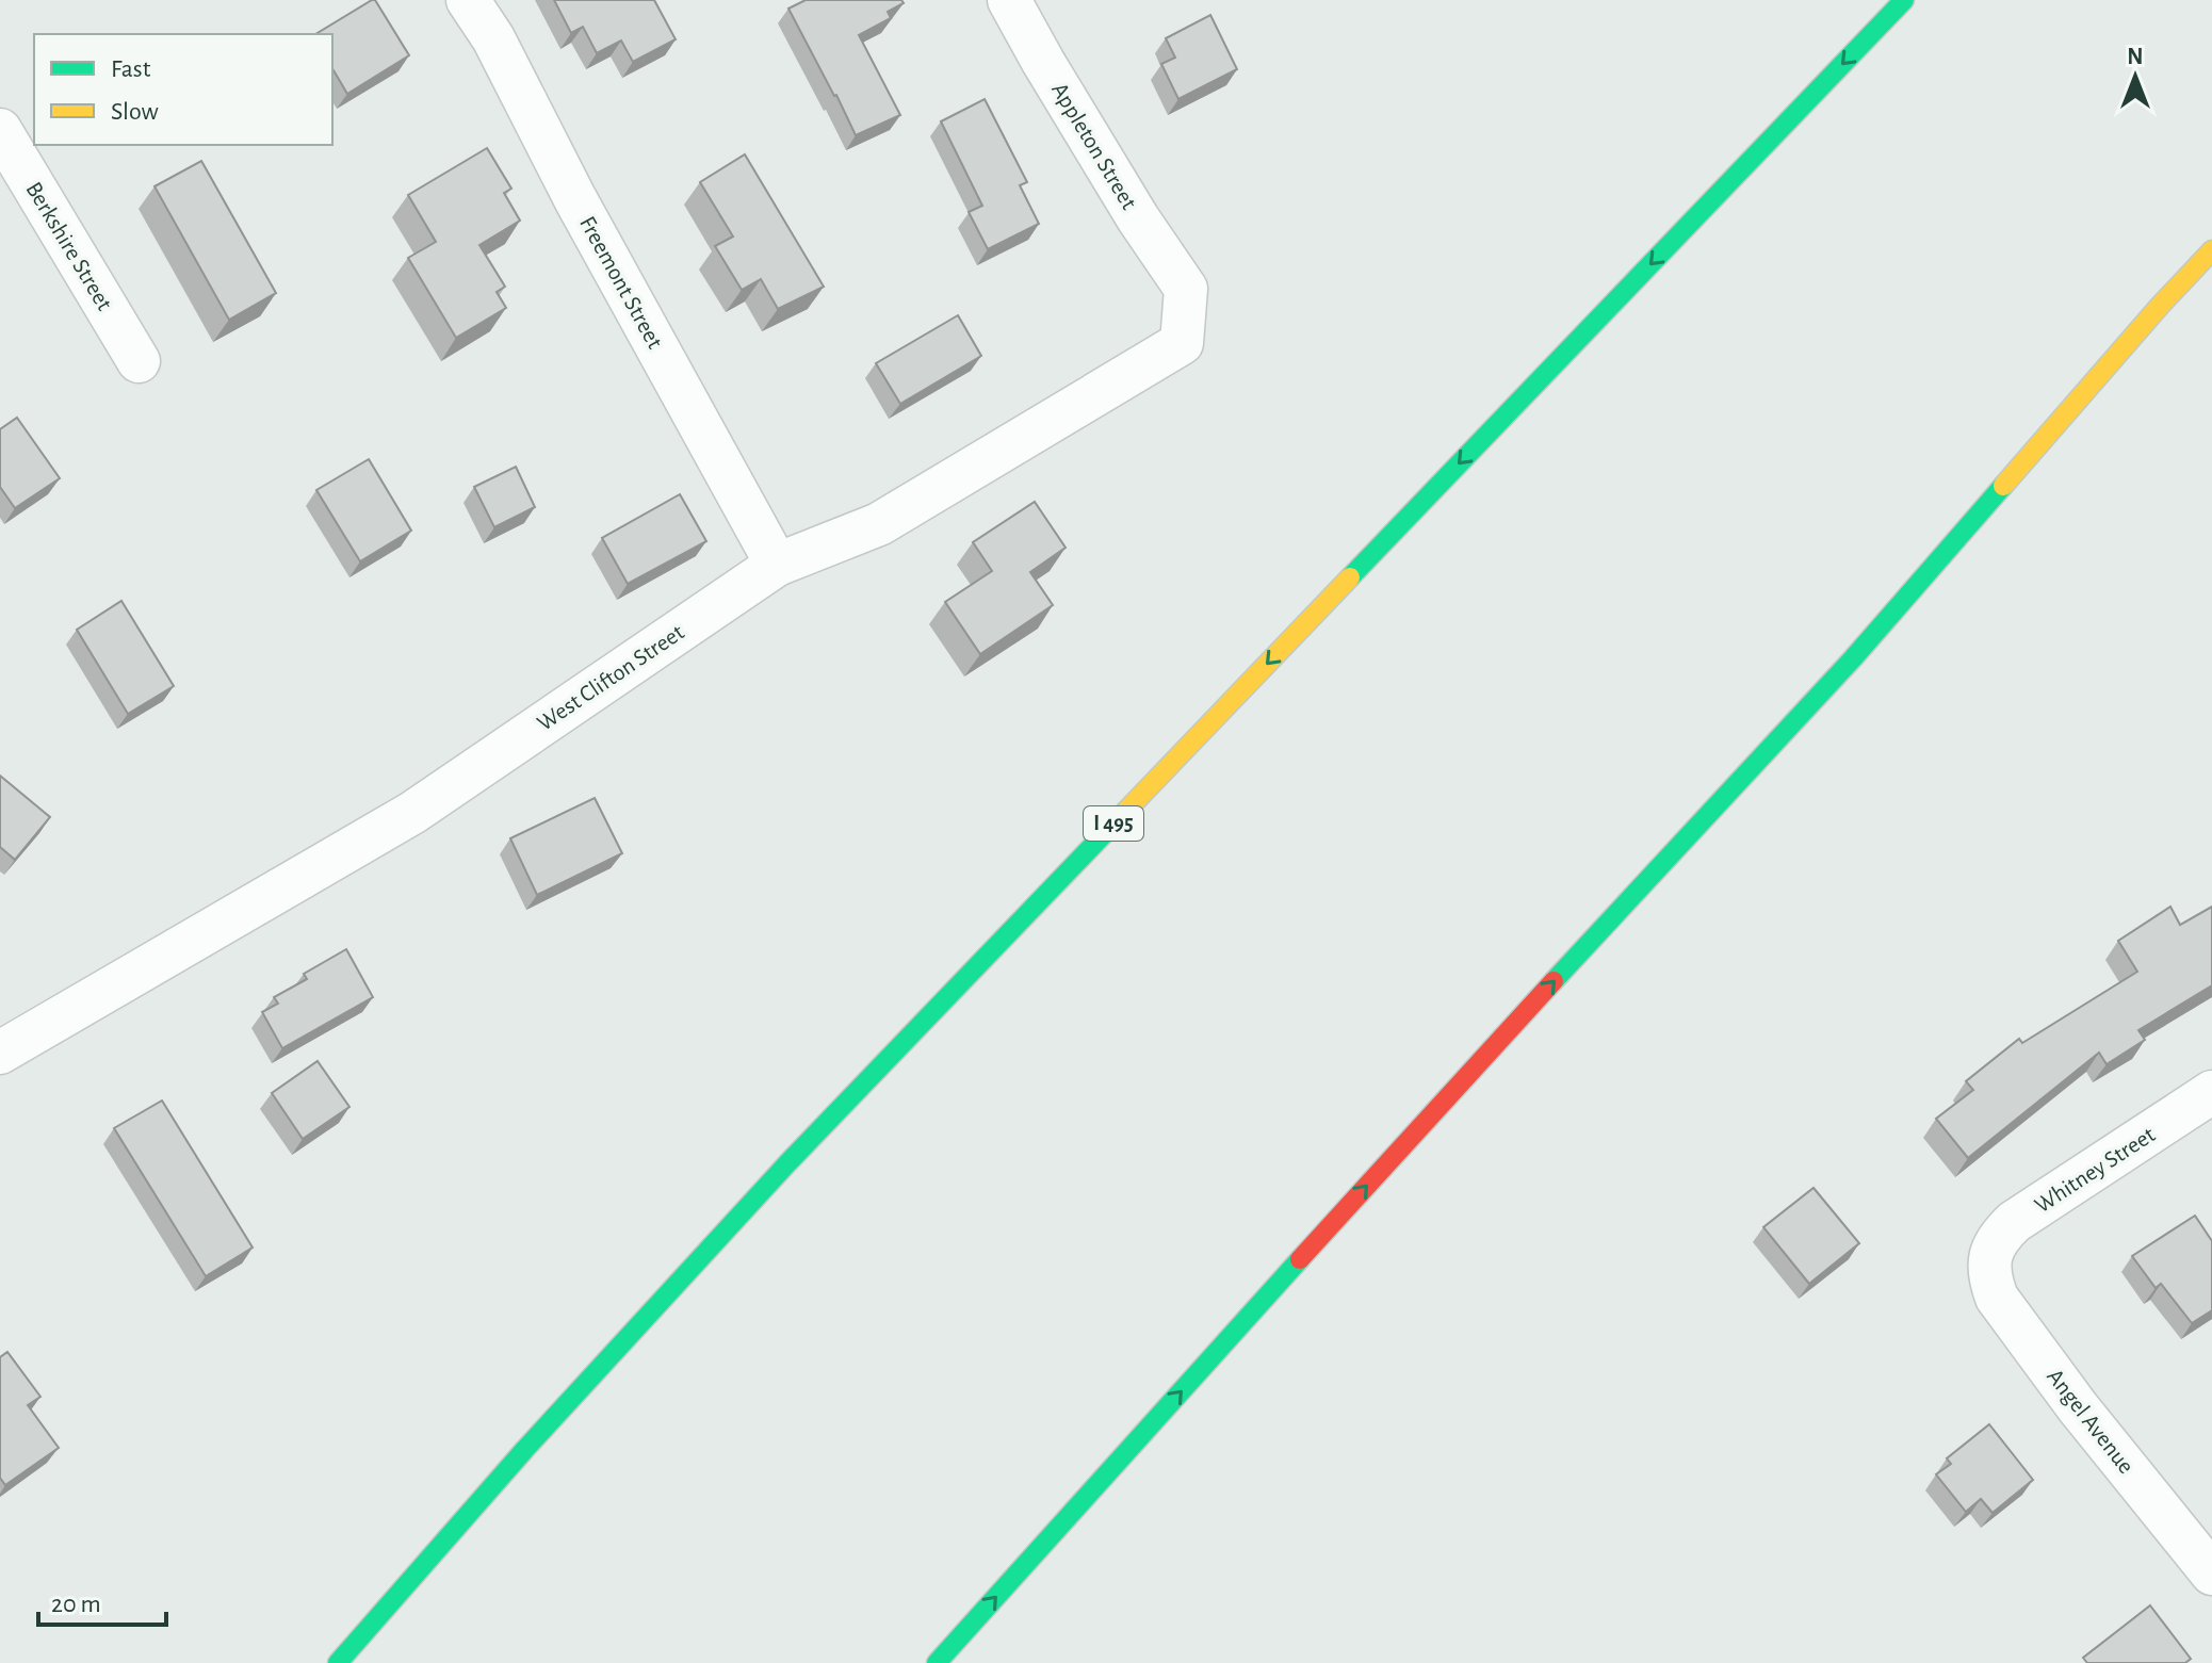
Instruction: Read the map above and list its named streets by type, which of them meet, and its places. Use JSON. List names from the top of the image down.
{
  "streets": {
    "highway": ["I 495"],
    "street": [
      "Appleton Street",
      "Berkshire Street",
      "Freemont Street",
      "West Clifton Street",
      "Whitney Street",
      "Angel Avenue"
    ]
  },
  "crossings": [
    ["Appleton Street", "West Clifton Street"],
    ["Freemont Street", "West Clifton Street"],
    ["Whitney Street", "Angel Avenue"]
  ],
  "legend": ["Fast", "Slow"],
  "scale_bar": "20 m",
  "north": "top"
}
